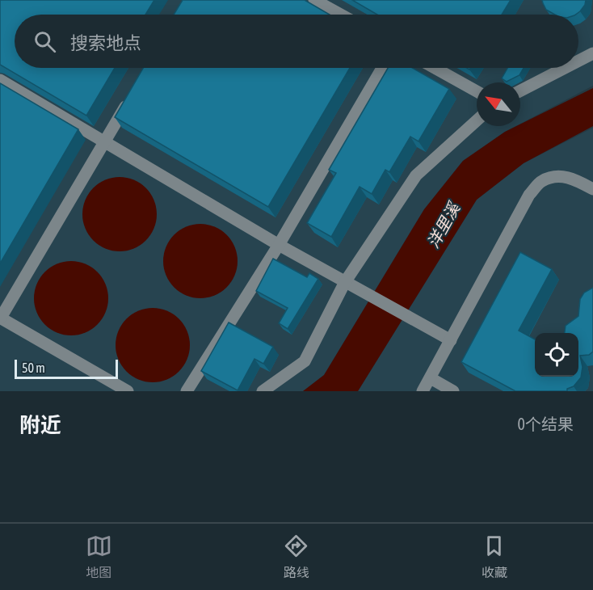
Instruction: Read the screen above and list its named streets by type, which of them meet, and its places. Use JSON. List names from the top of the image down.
{
  "water": ["洋里溪"],
  "scale_bar": "50 m",
  "north": "top left",
  "page": {
    "search": "搜索地点",
    "scale": "50 m",
    "heading": ["附近", "0个结果"],
    "nav": ["地图", "路线", "收藏"]
  }
}
